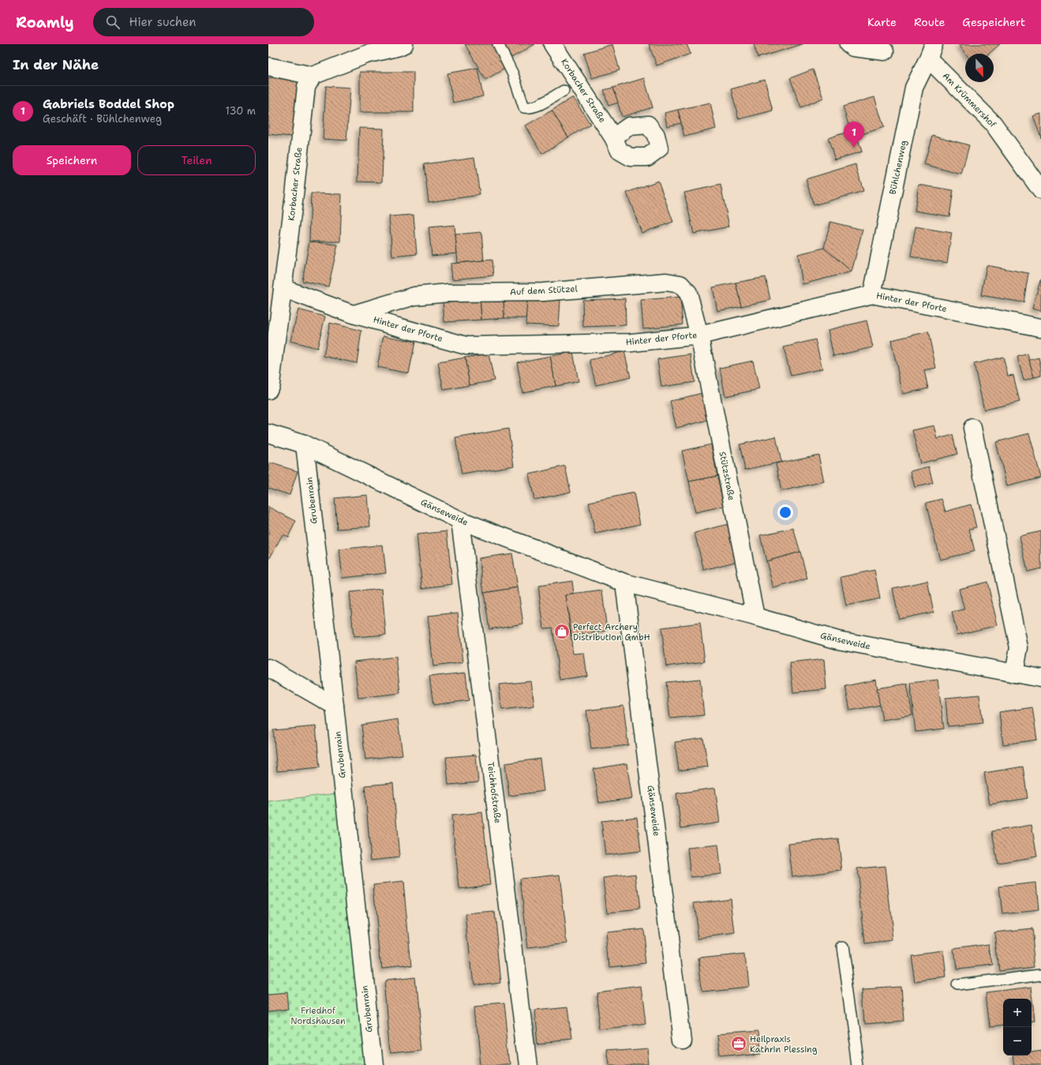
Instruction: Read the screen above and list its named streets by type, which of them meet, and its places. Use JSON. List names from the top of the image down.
{
  "streets": {
    "street": [
      "Korbacher Straße",
      "Am Krümmershof",
      "Bühlchenweg",
      "Auf dem Stützel",
      "Hinter der Pforte",
      "Stützstraße",
      "Grubenrain",
      "Gänseweide",
      "Teichhofstraße"
    ]
  },
  "crossings": [
    ["Korbacher Straße", "Hinter der Pforte"],
    ["Am Krümmershof", "Bühlchenweg"],
    ["Bühlchenweg", "Hinter der Pforte"],
    ["Auf dem Stützel", "Hinter der Pforte"],
    ["Auf dem Stützel", "Stützstraße"],
    ["Hinter der Pforte", "Stützstraße"],
    ["Stützstraße", "Gänseweide"],
    ["Grubenrain", "Gänseweide"],
    ["Gänseweide", "Teichhofstraße"]
  ],
  "parks": ["Friedhof Nordshausen"],
  "places": {
    "shop": ["Perfect Archery Distribution GmbH"],
    "office": ["Heilpraxis Kathrin Plessing"]
  },
  "north": "bottom",
  "page": {
    "header": "Roamly",
    "search": "Hier suchen",
    "nav": ["Karte", "Route", "Gespeichert"],
    "heading": "In der Nähe",
    "list": [
      {
        "mark": "1",
        "name": "Gabriels Boddel Shop",
        "note": "Geschäft · Bühlchenweg",
        "value": "130 m"
      }
    ],
    "pins": "1",
    "buttons": ["Speichern", "Teilen"],
    "map_buttons": ["+", "−"]
  }
}
